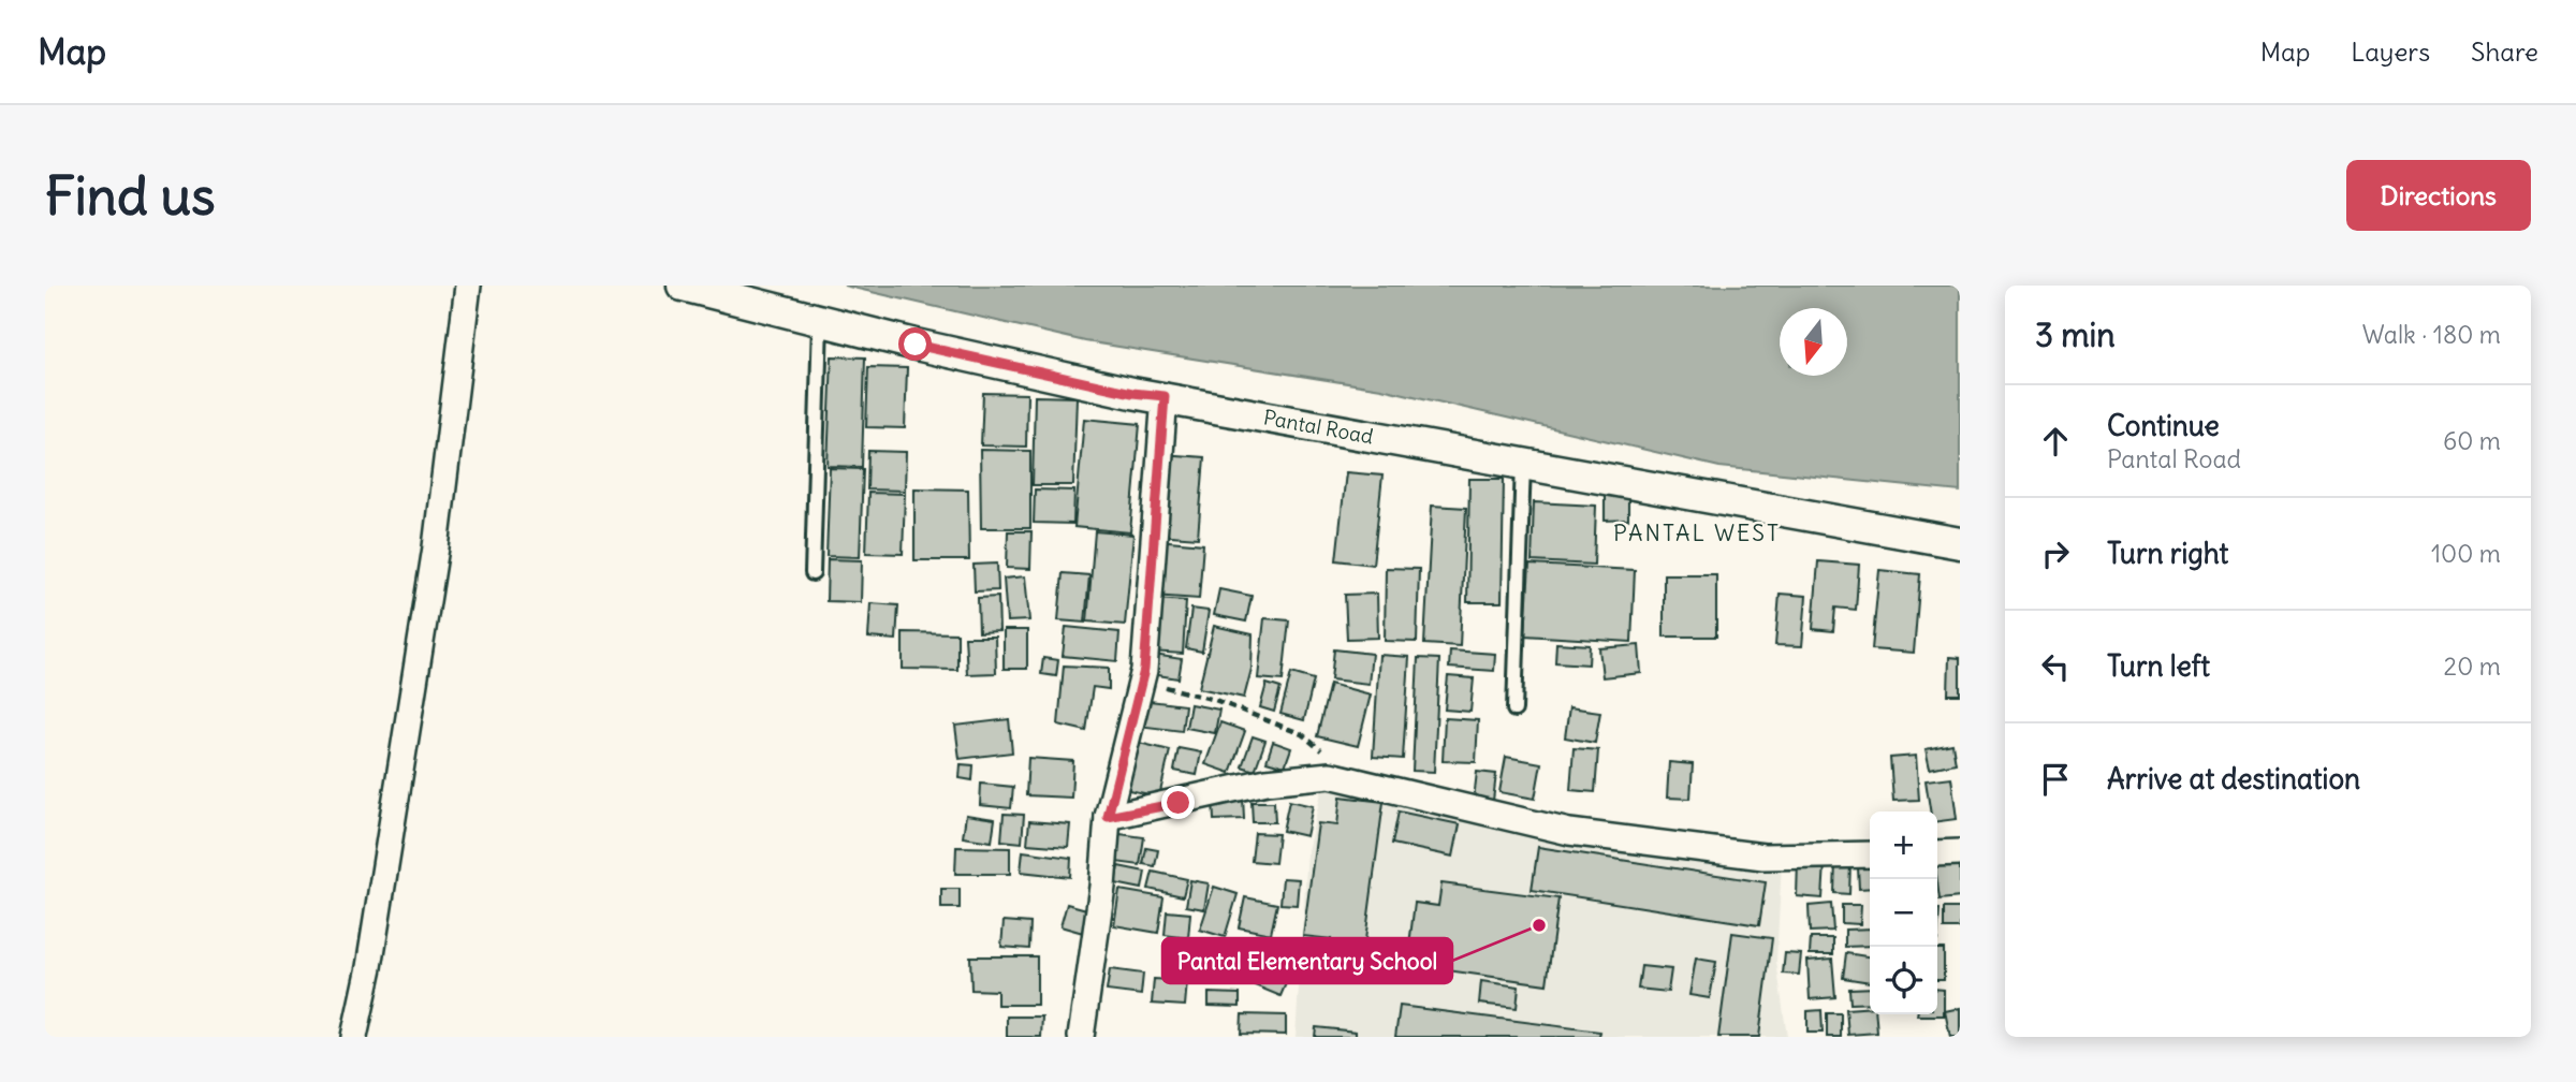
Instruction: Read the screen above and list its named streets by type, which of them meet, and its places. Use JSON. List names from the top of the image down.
{
  "streets": {
    "street": ["Pantal Road"]
  },
  "districts": ["PANTAL WEST"],
  "places": ["Pantal Elementary School"],
  "north": "bottom",
  "page": {
    "header": "Map",
    "nav": ["Map", "Layers", "Share"],
    "buttons": "Directions",
    "title": "Find us",
    "heading": ["3 min", "Walk · 180 m"],
    "list": [
      ["Continue", "Pantal Road", "60 m"],
      ["Turn right", "100 m"],
      ["Turn left", "20 m"],
      "Arrive at destination"
    ],
    "map_buttons": ["+", "−"]
  }
}
